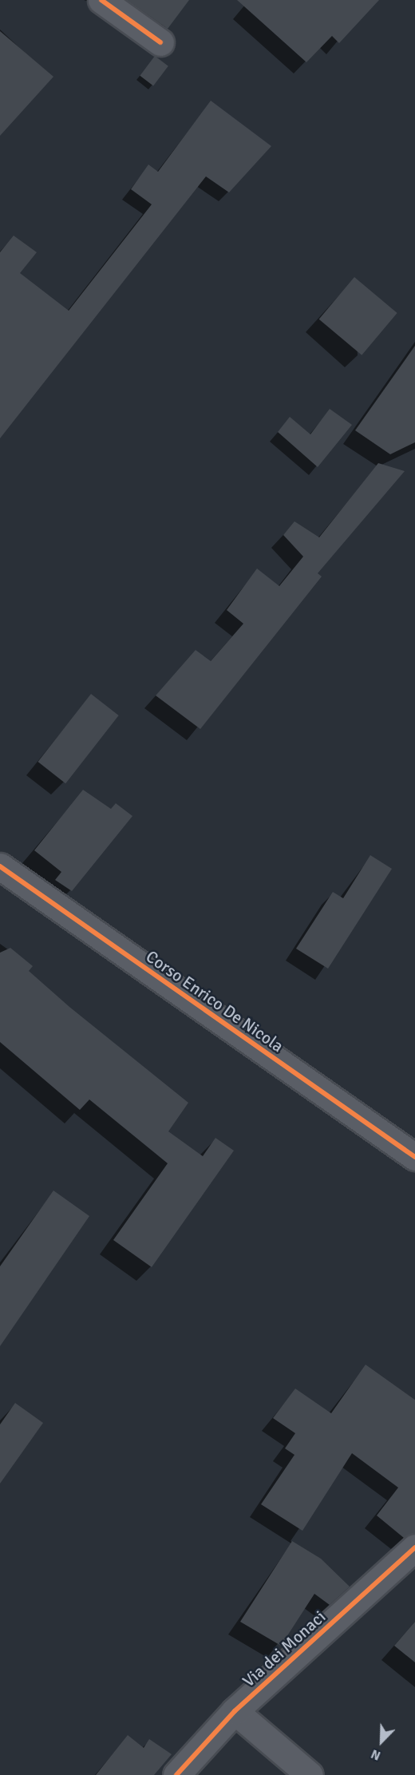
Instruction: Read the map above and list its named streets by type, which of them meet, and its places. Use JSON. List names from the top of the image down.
{
  "streets": {
    "street": ["Corso Enrico De Nicola", "Via dei Monaci"]
  },
  "north": "bottom left"
}
